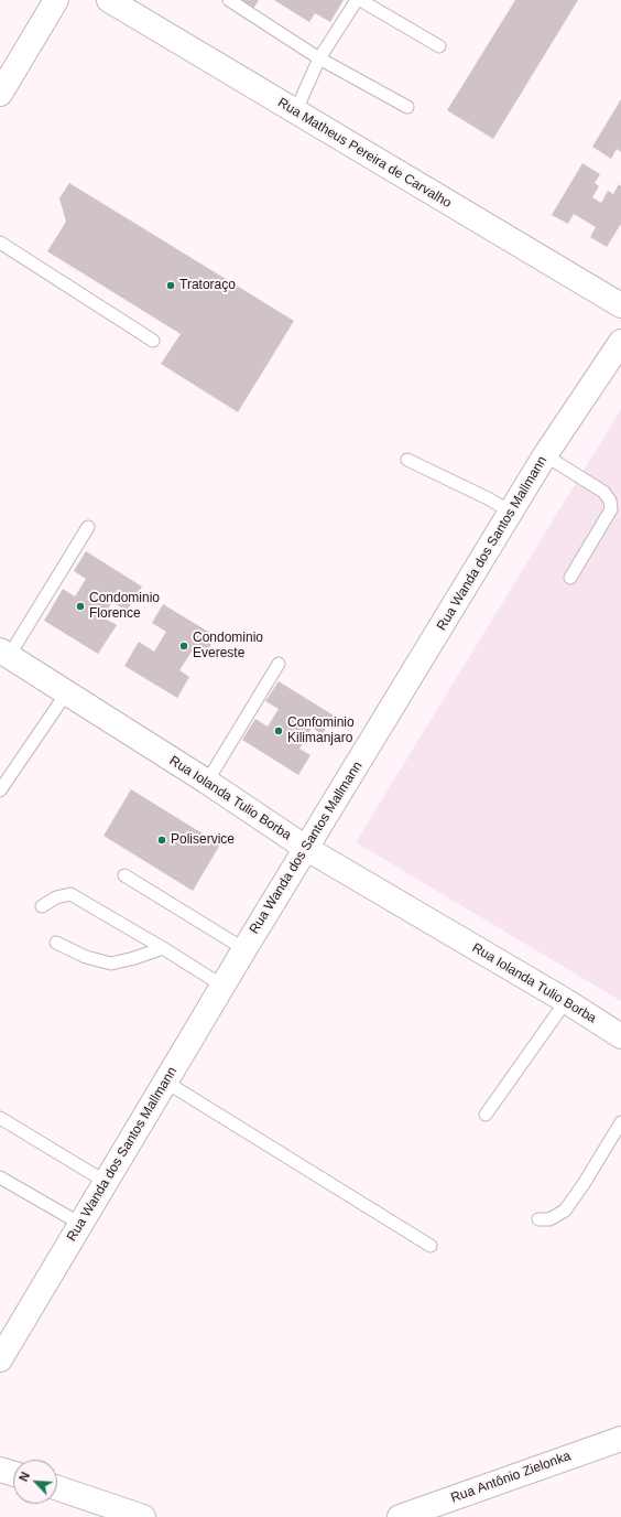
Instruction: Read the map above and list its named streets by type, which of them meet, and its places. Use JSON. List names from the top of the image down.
{
  "streets": {
    "street": [
      "Rua Matheus Pereira de Carvalho",
      "Rua Wanda dos Santos Mallmann",
      "Rua Iolanda Tulio Borba",
      "Rua Antônio Zielonka"
    ]
  },
  "crossings": [
    ["Rua Wanda dos Santos Mallmann", "Rua Iolanda Tulio Borba"]
  ],
  "places": [
    "Tratoraço",
    "Condominio Florence",
    "Condominio Evereste",
    "Confominio Kilimanjaro",
    "Poliservice"
  ],
  "north": "top left"
}
